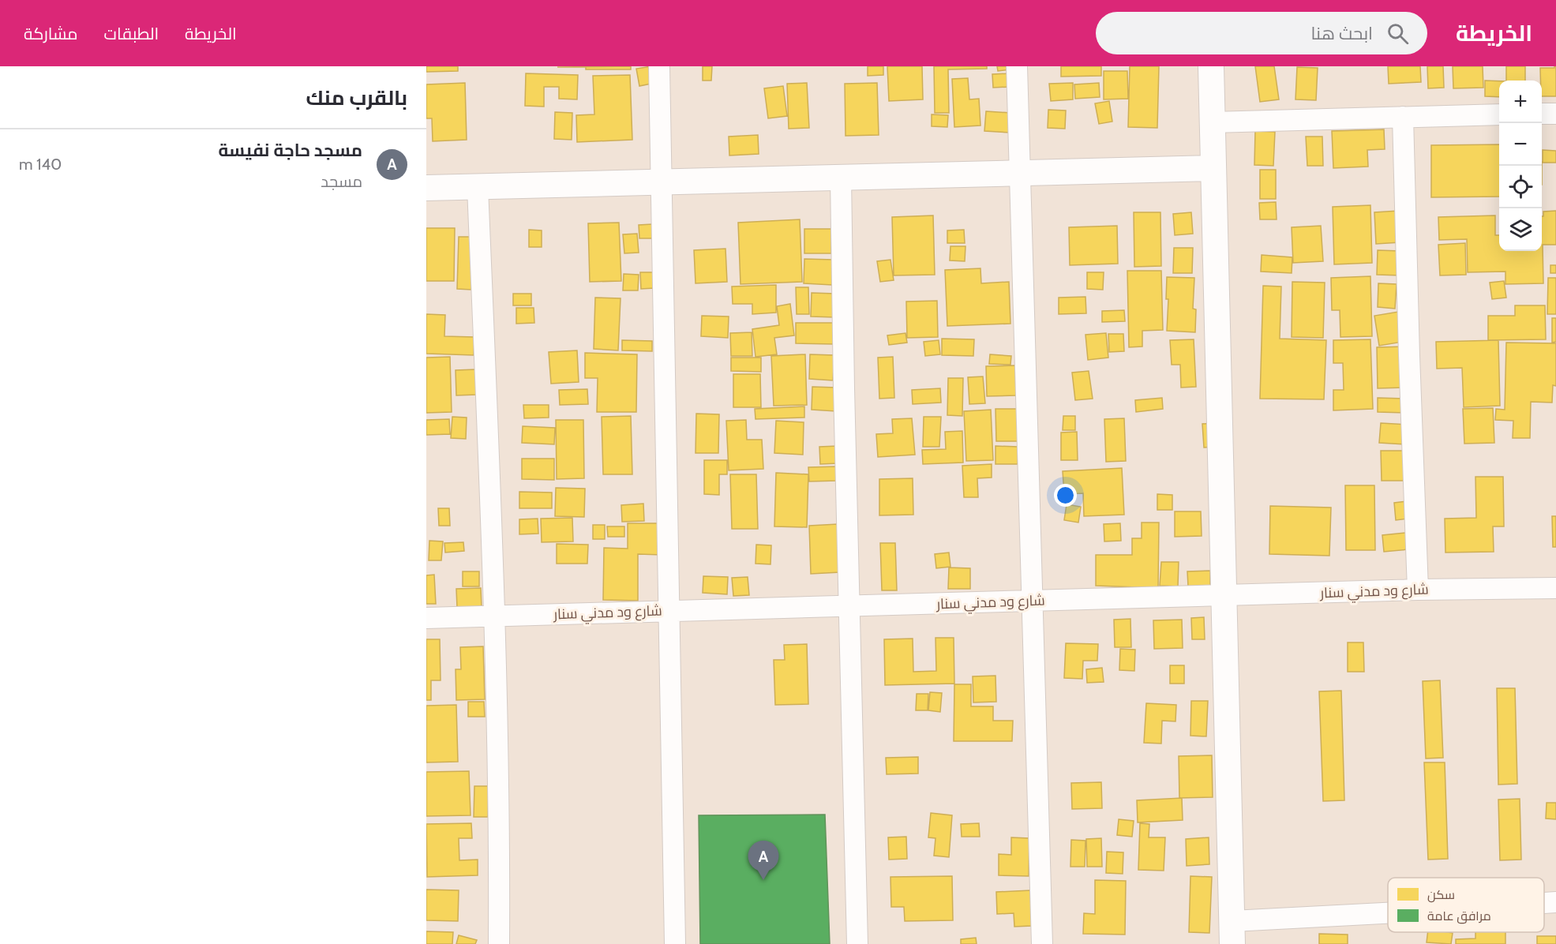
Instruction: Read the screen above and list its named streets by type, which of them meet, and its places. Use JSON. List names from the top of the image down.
{
  "streets": {
    "street": ["شارع ود مدني سنار"]
  },
  "legend": ["سكن", "مرافق عامة"],
  "page": {
    "header": "الخريطة",
    "search": "ابحث هنا",
    "nav": ["الخريطة", "الطبقات", "مشاركة"],
    "heading": "بالقرب منك",
    "map_buttons": ["+", "−"],
    "list": [
      {
        "mark": "A",
        "name": "مسجد حاجة نفيسة",
        "note": "مسجد",
        "value": "140 m"
      }
    ],
    "pins": "A"
  }
}
